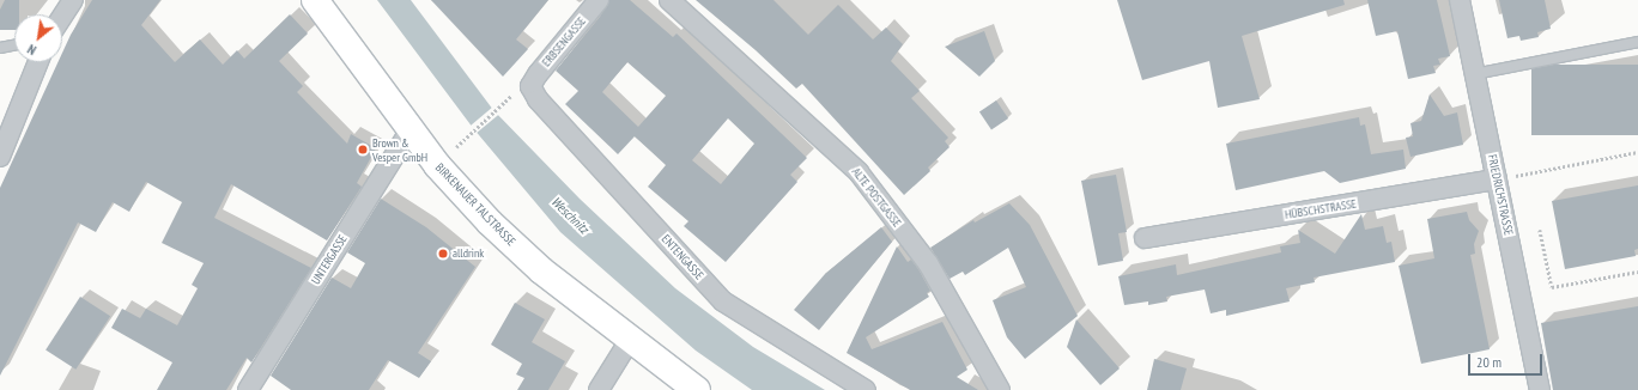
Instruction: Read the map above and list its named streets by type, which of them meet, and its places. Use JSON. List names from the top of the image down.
{
  "streets": {
    "main road": ["BIRKENAUER TALSTRASSE"],
    "street": [
      "ERBSENGASSE",
      "FRIEDRICHSTRASSE",
      "ALTE POSTGASSE",
      "HÜBSCHSTRASSE",
      "ENTENGASSE",
      "UNTERGASSE"
    ]
  },
  "crossings": [
    ["ERBSENGASSE", "ENTENGASSE"],
    ["FRIEDRICHSTRASSE", "HÜBSCHSTRASSE"],
    ["BIRKENAUER TALSTRASSE", "UNTERGASSE"]
  ],
  "water": ["Weschnitz"],
  "places": ["Brown & Vesper GmbH", "alldrink"],
  "scale_bar": "20 m",
  "north": "bottom left"
}
